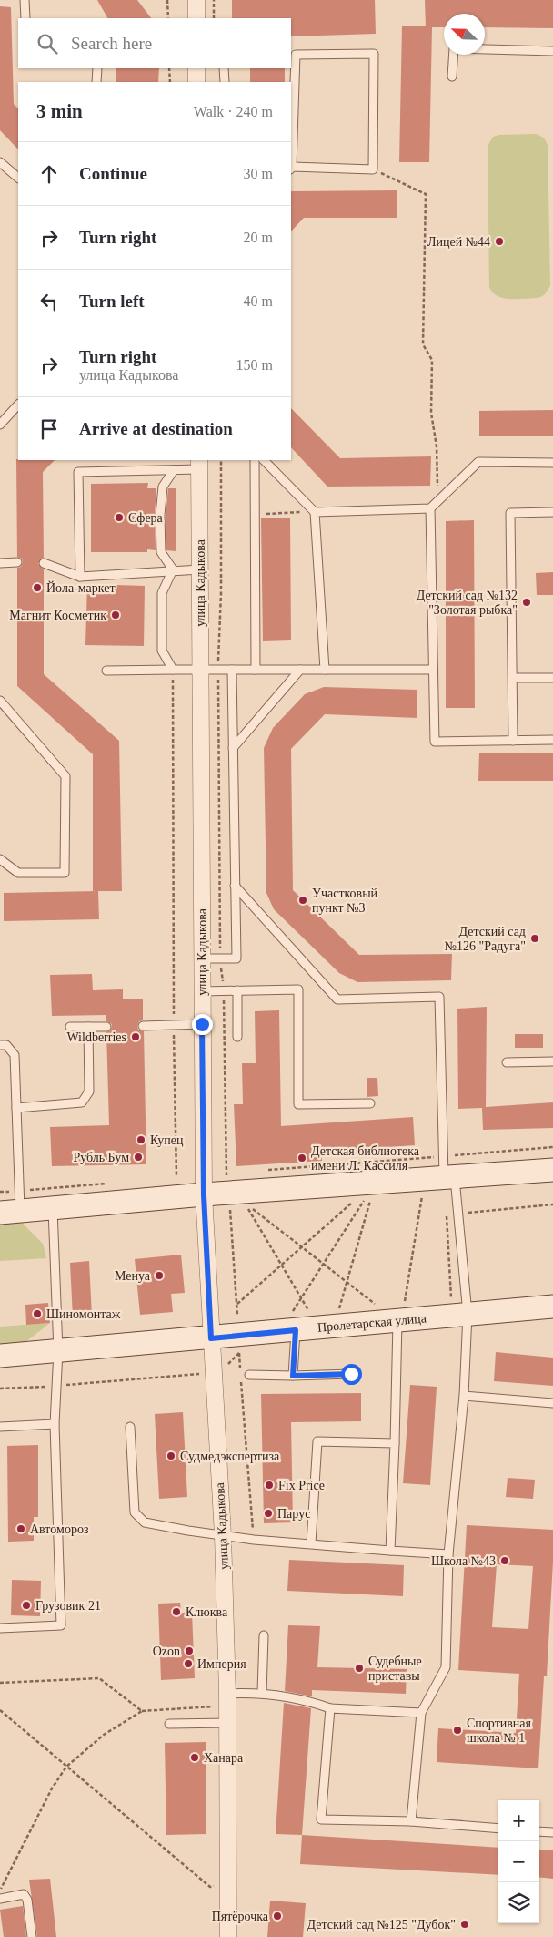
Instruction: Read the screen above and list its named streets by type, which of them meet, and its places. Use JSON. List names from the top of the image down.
{
  "streets": {
    "street": ["улица Кадыкова", "Пролетарская улица"]
  },
  "crossings": [
    ["улица Кадыкова", "Пролетарская улица"]
  ],
  "places": [
    "Лицей №44",
    "Сфера",
    "Йола-маркет",
    "Детский сад №132 \"Золотая рыбка\"",
    "Магнит Косметик",
    "Участковый пункт №3",
    "Детский сад №126 \"Радуга\"",
    "Wildberries",
    "Купец",
    "Рубль Бум",
    "Детская библиотека имени Л. Кассиля",
    "Менуа",
    "Шиномонтаж",
    "Судмедэкспертиза",
    "Fix Price",
    "Парус",
    "Автомороз",
    "Школа №43",
    "Грузовик 21",
    "Клюква",
    "Ozon",
    "Империя",
    "Судебные приставы",
    "Спортивная школа № 1",
    "Ханара",
    "Пятёрочка",
    "Детский сад №125 \"Дубок\""
  ],
  "north": "top left",
  "page": {
    "search": "Search here",
    "heading": ["3 min", "Walk · 240 m"],
    "list": [
      ["Continue", "30 m"],
      ["Turn right", "20 m"],
      ["Turn left", "40 m"],
      ["Turn right", "улица Кадыкова", "150 m"],
      "Arrive at destination"
    ],
    "map_buttons": ["+", "−"]
  }
}
